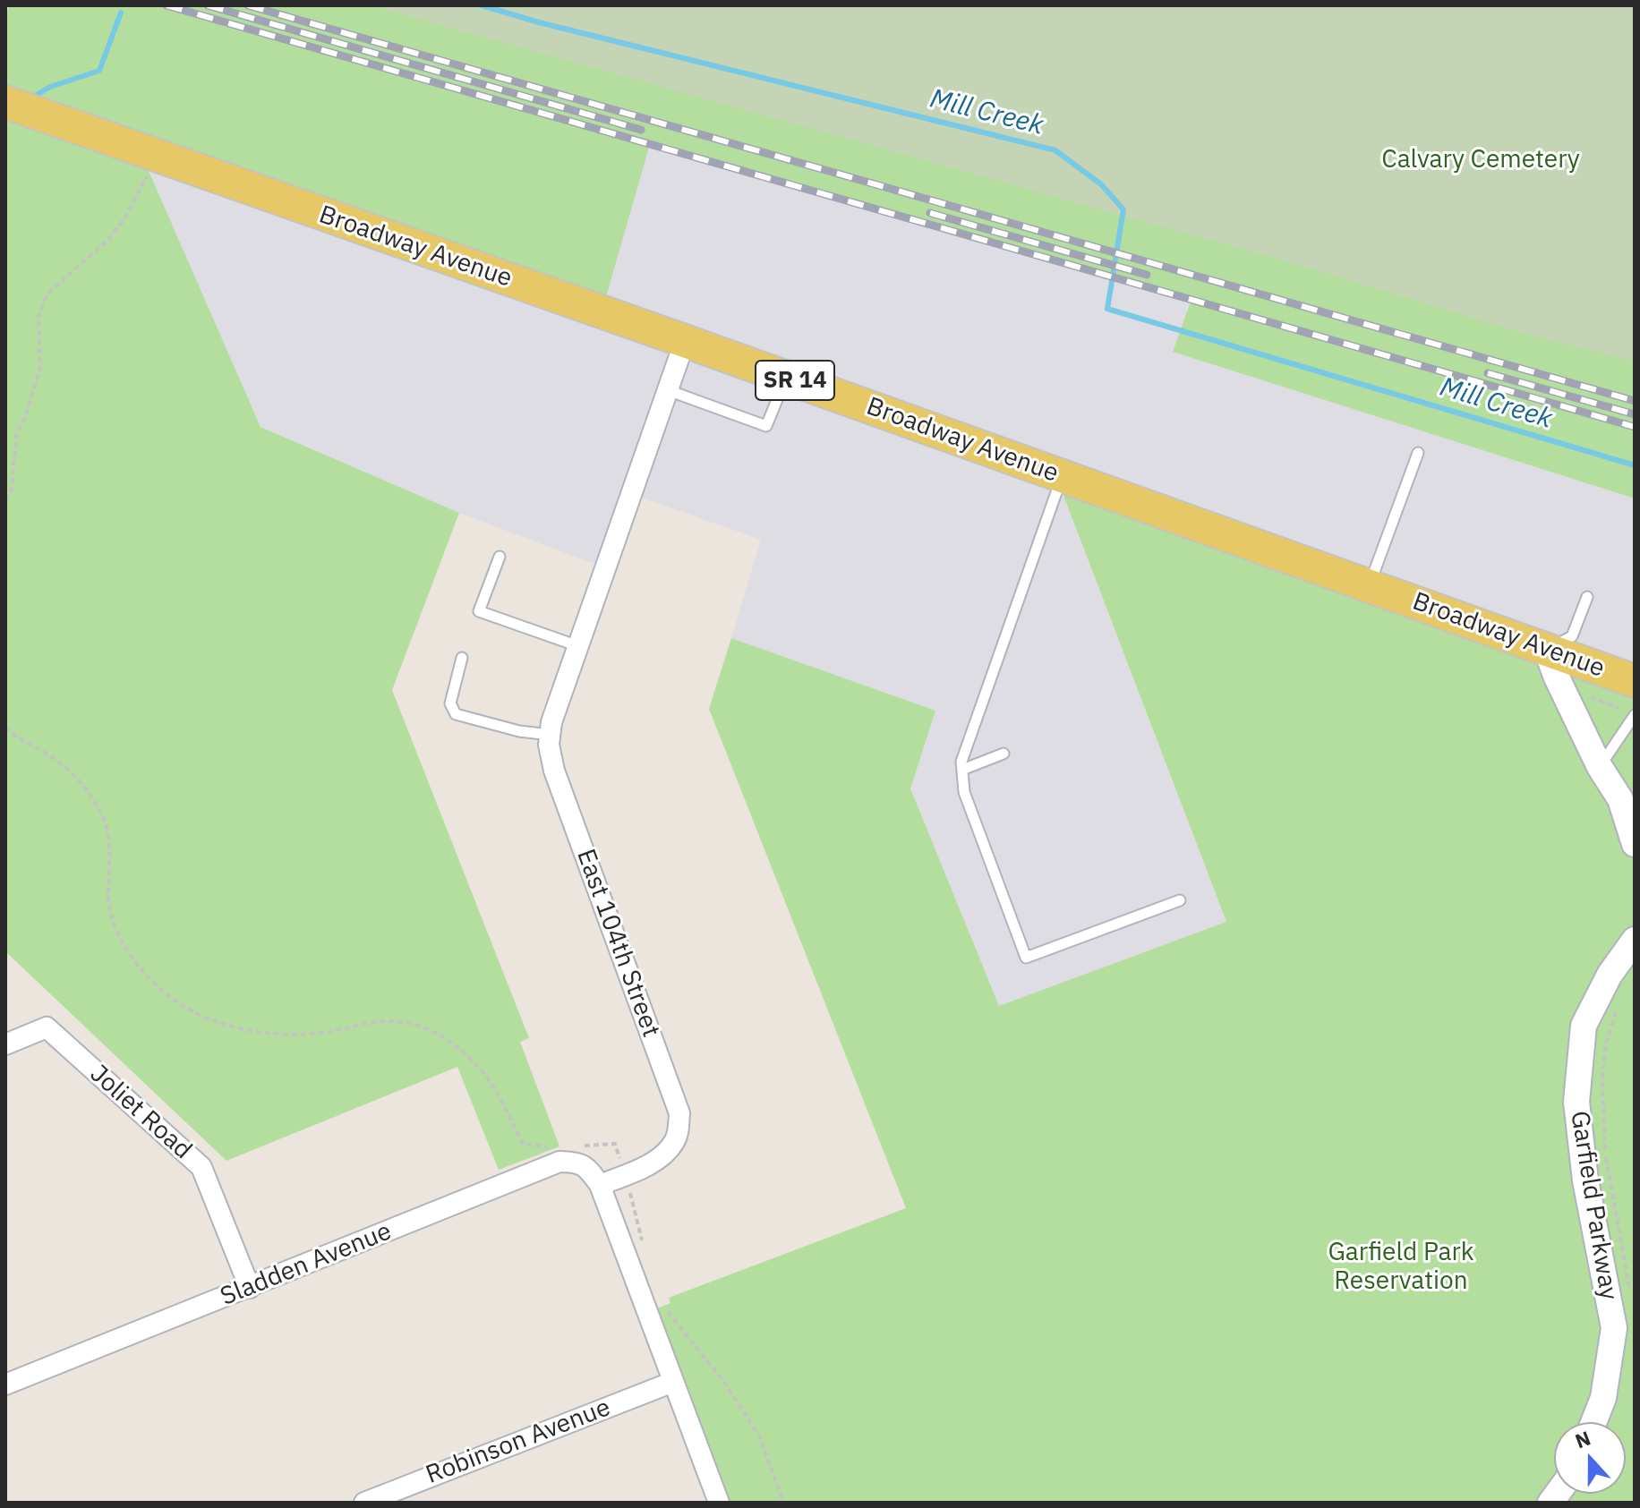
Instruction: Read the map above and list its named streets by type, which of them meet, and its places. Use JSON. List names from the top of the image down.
{
  "streets": {
    "main road": ["Broadway Avenue", "SR 14"],
    "street": [
      "East 104th Street",
      "Joliet Road",
      "Garfield Parkway",
      "Sladden Avenue",
      "Robinson Avenue"
    ]
  },
  "crossings": [
    ["Broadway Avenue", "East 104th Street"],
    ["East 104th Street", "Sladden Avenue"],
    ["Joliet Road", "Sladden Avenue"]
  ],
  "water": ["Mill Creek"],
  "parks": ["Calvary Cemetery", "Garfield Park Reservation"],
  "north": "top"
}
